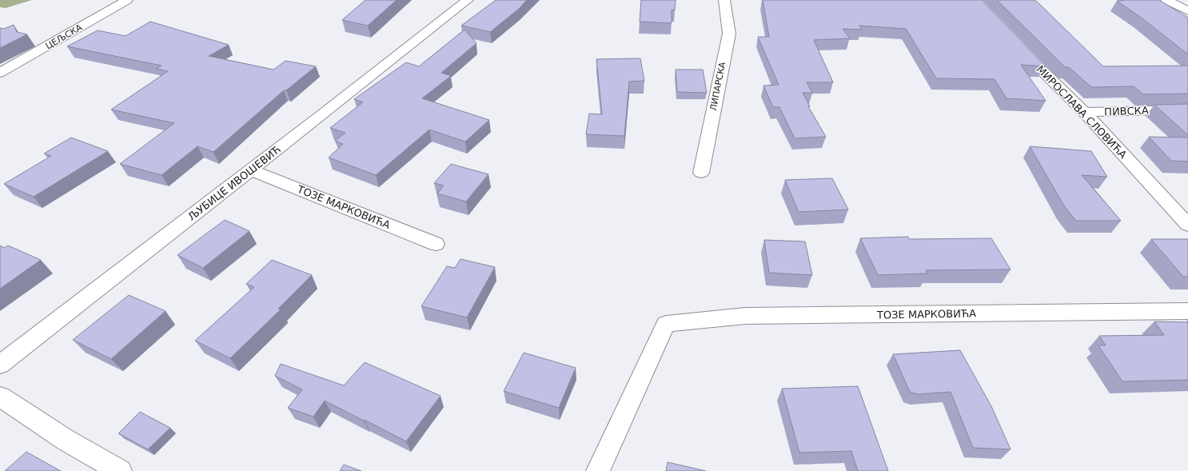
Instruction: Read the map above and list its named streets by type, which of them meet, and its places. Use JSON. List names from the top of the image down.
{
  "streets": {
    "street": [
      "ЦЕЉСКА",
      "ЛИПАРСКА",
      "ПИВСКА",
      "МИРОСЛАВА СЛОВИЋА",
      "ЉУБИЦЕ ИВОШЕВИЋ",
      "ТОЗЕ МАРКОВИЋА"
    ]
  },
  "crossings": [
    ["ПИВСКА", "МИРОСЛАВА СЛОВИЋА"],
    ["ЉУБИЦЕ ИВОШЕВИЋ", "ТОЗЕ МАРКОВИЋА"]
  ]
}
